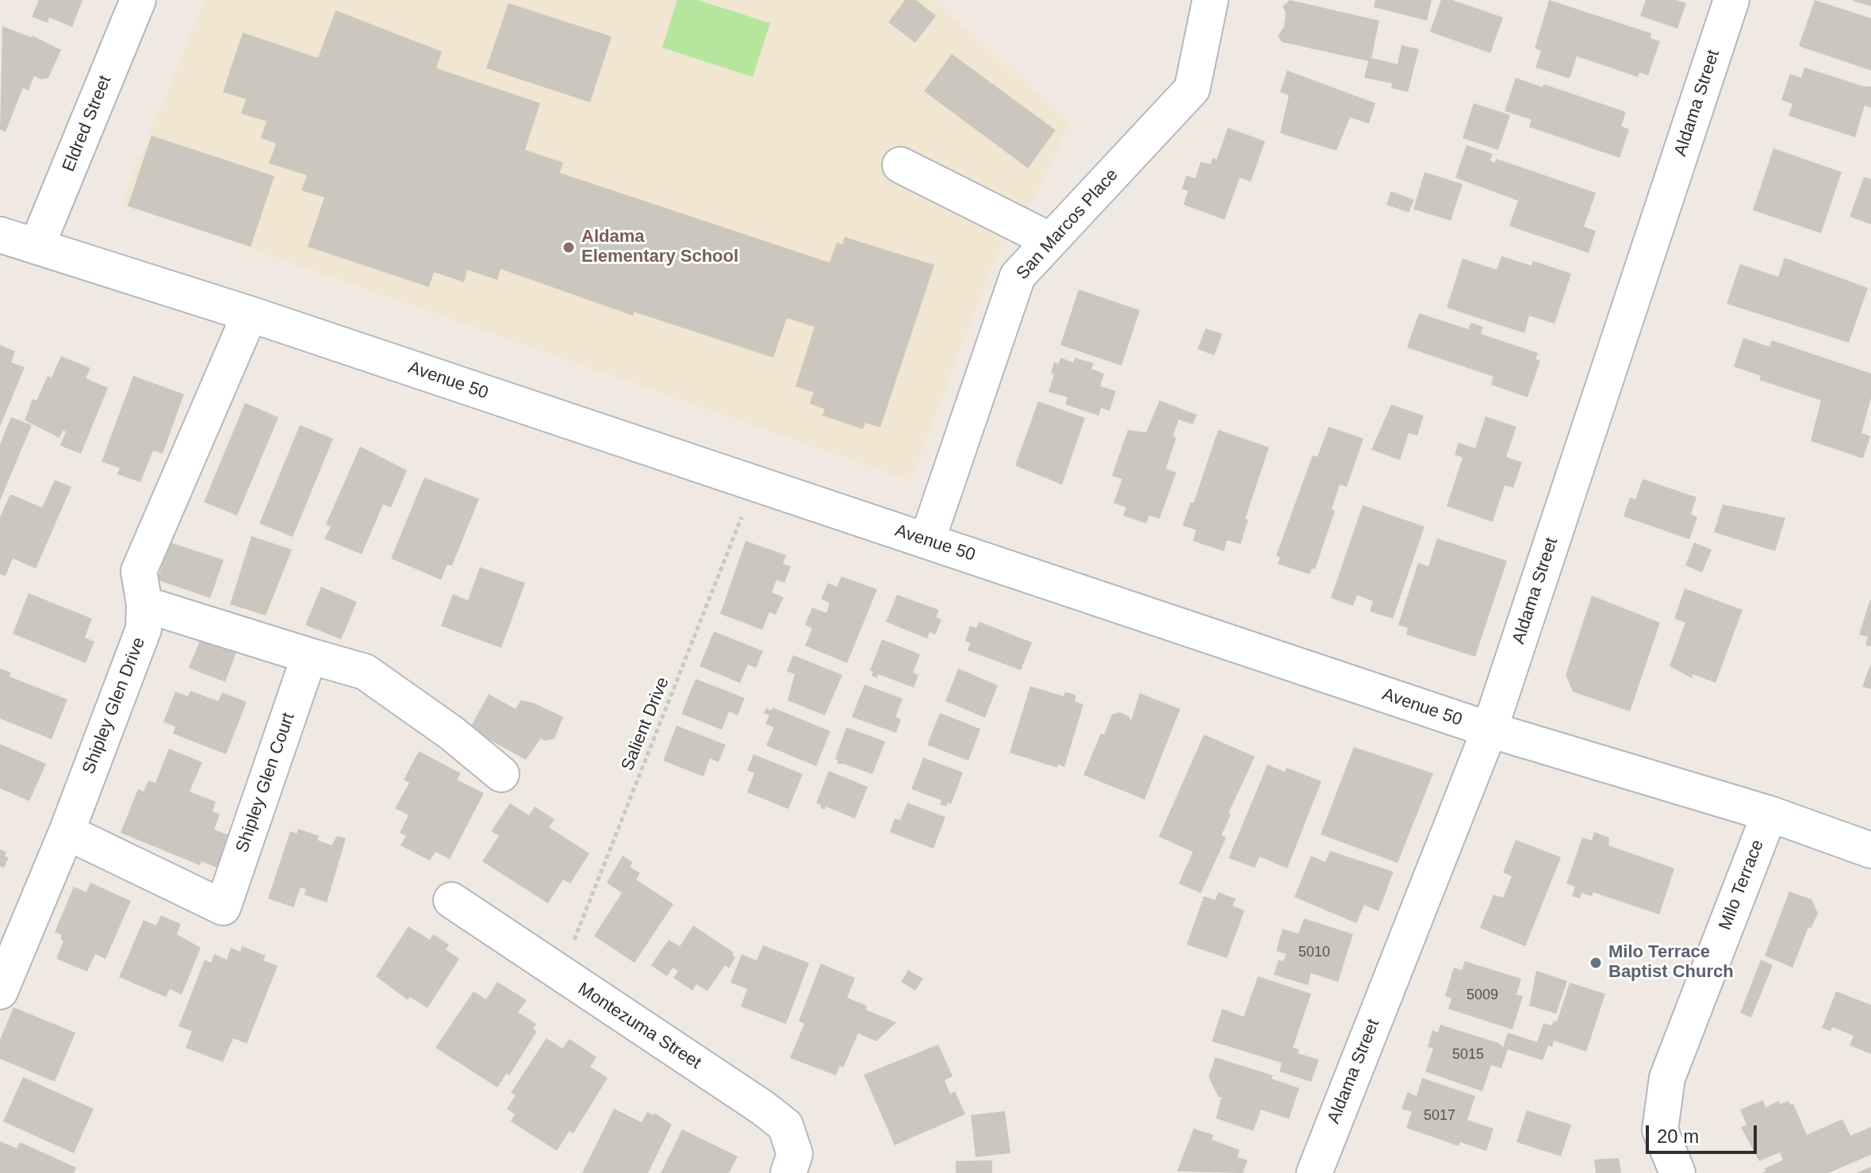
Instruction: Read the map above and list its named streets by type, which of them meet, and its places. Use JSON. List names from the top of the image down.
{
  "streets": {
    "street": [
      "Aldama Street",
      "Eldred Street",
      "San Marcos Place",
      "Avenue 50",
      "Shipley Glen Drive",
      "Shipley Glen Court",
      "Milo Terrace",
      "Montezuma Street"
    ],
    "path": ["Salient Drive"]
  },
  "crossings": [
    ["Aldama Street", "Avenue 50"],
    ["Eldred Street", "Avenue 50"],
    ["San Marcos Place", "Avenue 50"],
    ["Avenue 50", "Shipley Glen Drive"],
    ["Avenue 50", "Salient Drive"],
    ["Avenue 50", "Milo Terrace"],
    ["Shipley Glen Drive", "Shipley Glen Court"],
    ["Salient Drive", "Montezuma Street"]
  ],
  "places": ["Aldama Elementary School", "Milo Terrace Baptist Church"],
  "house_numbers": [
    "5010",
    "5009",
    "5015",
    "5017"
  ],
  "scale_bar": "20 m"
}
